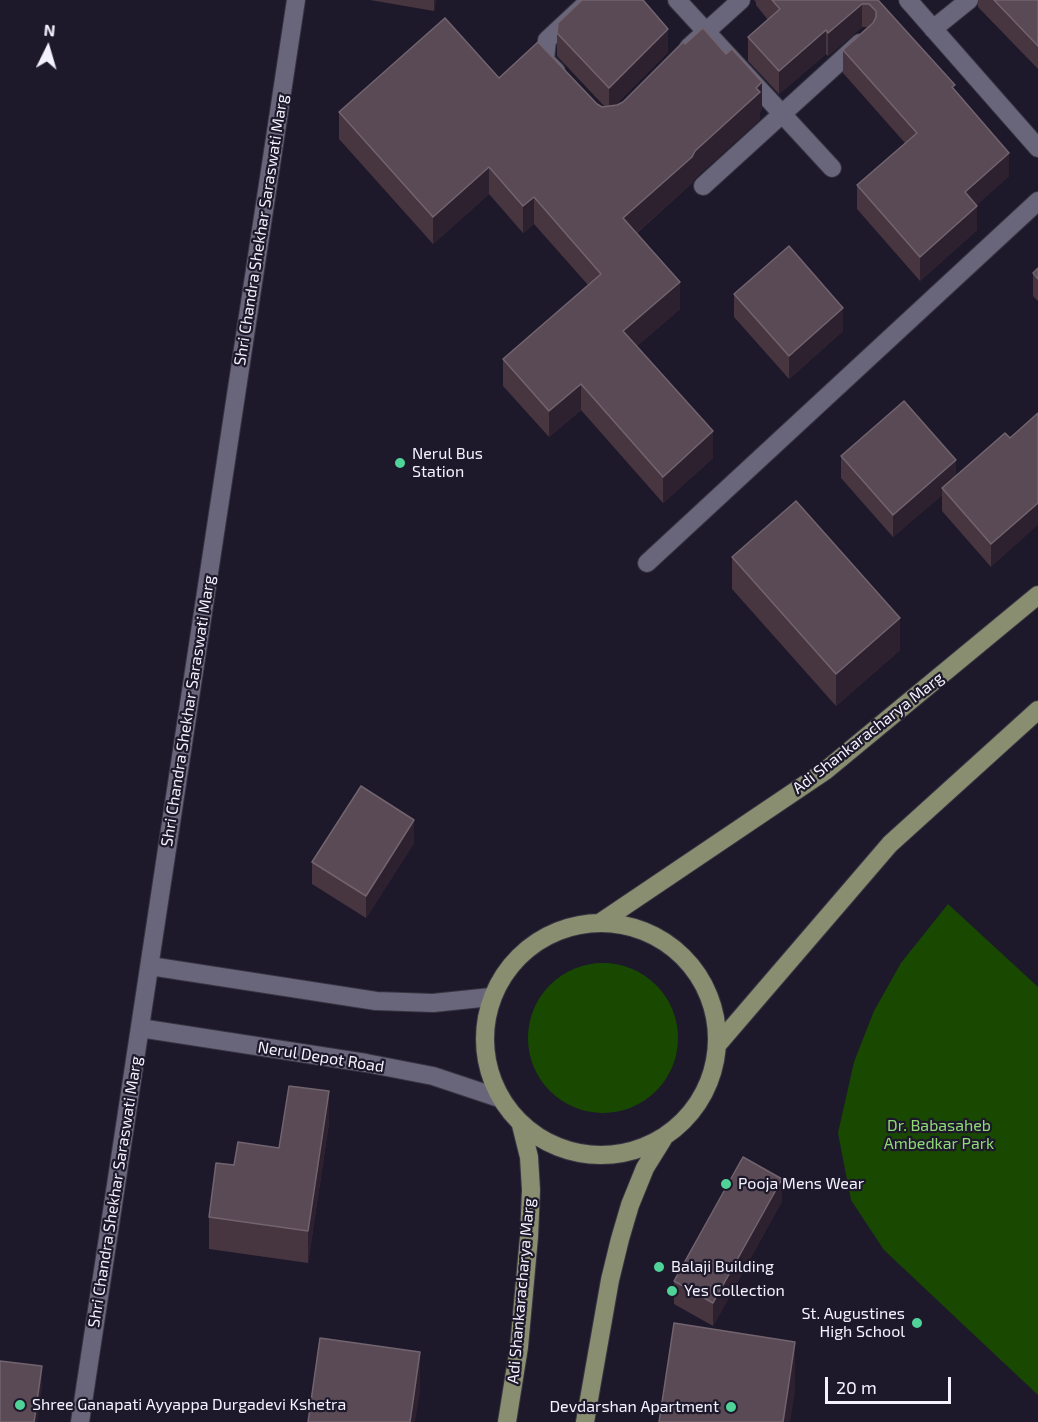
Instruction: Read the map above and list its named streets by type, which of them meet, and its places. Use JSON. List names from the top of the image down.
{
  "streets": {
    "main road": ["Adi Shankaracharya Marg"],
    "street": ["Shri Chandra Shekhar Saraswati Marg", "Nerul Depot Road"]
  },
  "crossings": [
    ["Shri Chandra Shekhar Saraswati Marg", "Nerul Depot Road"]
  ],
  "parks": ["Dr. Babasaheb Ambedkar Park"],
  "places": [
    "Nerul Bus Station",
    "Pooja Mens Wear",
    "Balaji Building",
    "Yes Collection",
    "St. Augustines High School",
    "Shree Ganapati Ayyappa Durgadevi Kshetra",
    "Devdarshan Apartment"
  ],
  "scale_bar": "20 m",
  "north": "top"
}
